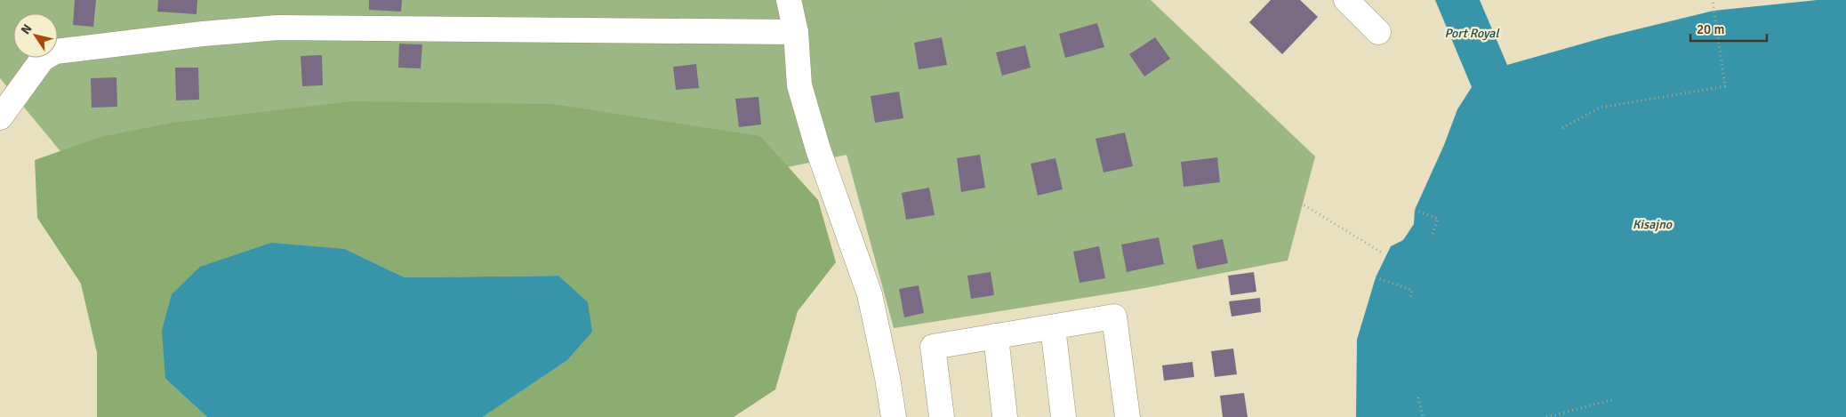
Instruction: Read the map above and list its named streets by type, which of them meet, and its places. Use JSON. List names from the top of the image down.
{
  "water": ["Port Royal", "Kisajno"],
  "scale_bar": "20 m",
  "north": "top left"
}
